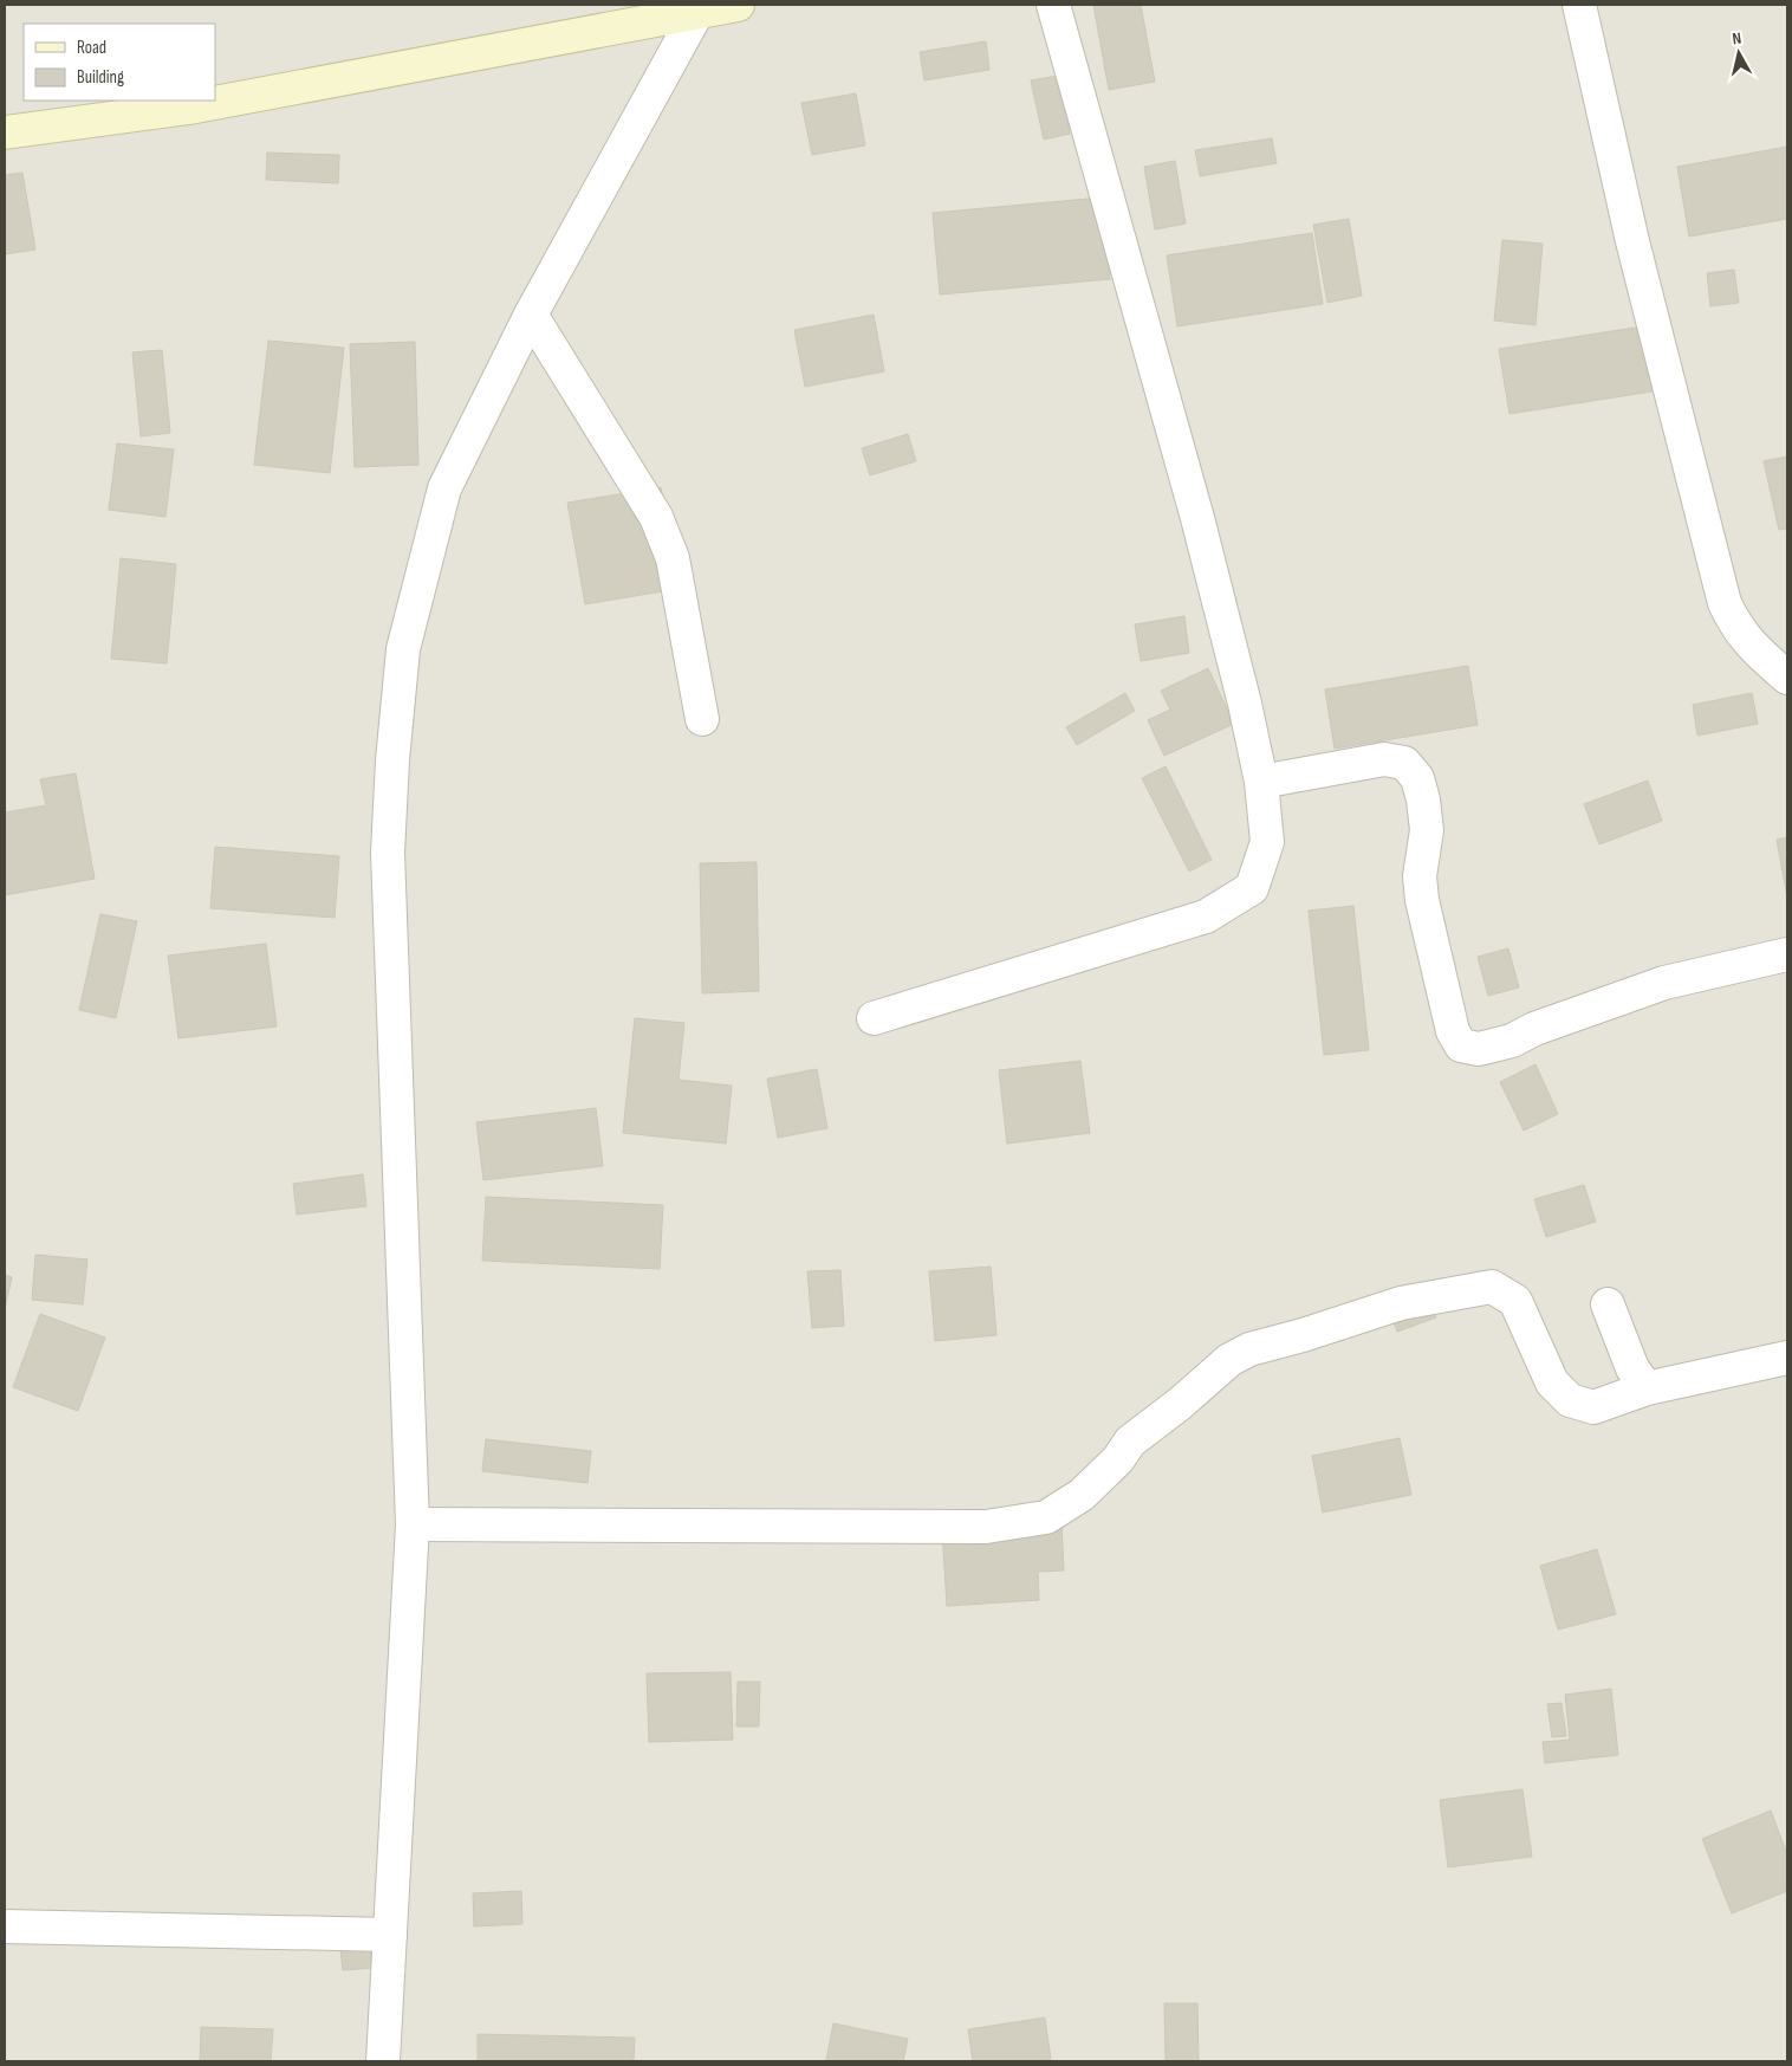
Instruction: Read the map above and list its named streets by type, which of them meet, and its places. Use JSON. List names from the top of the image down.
{
  "legend": ["Road", "Building"],
  "north": "top"
}
